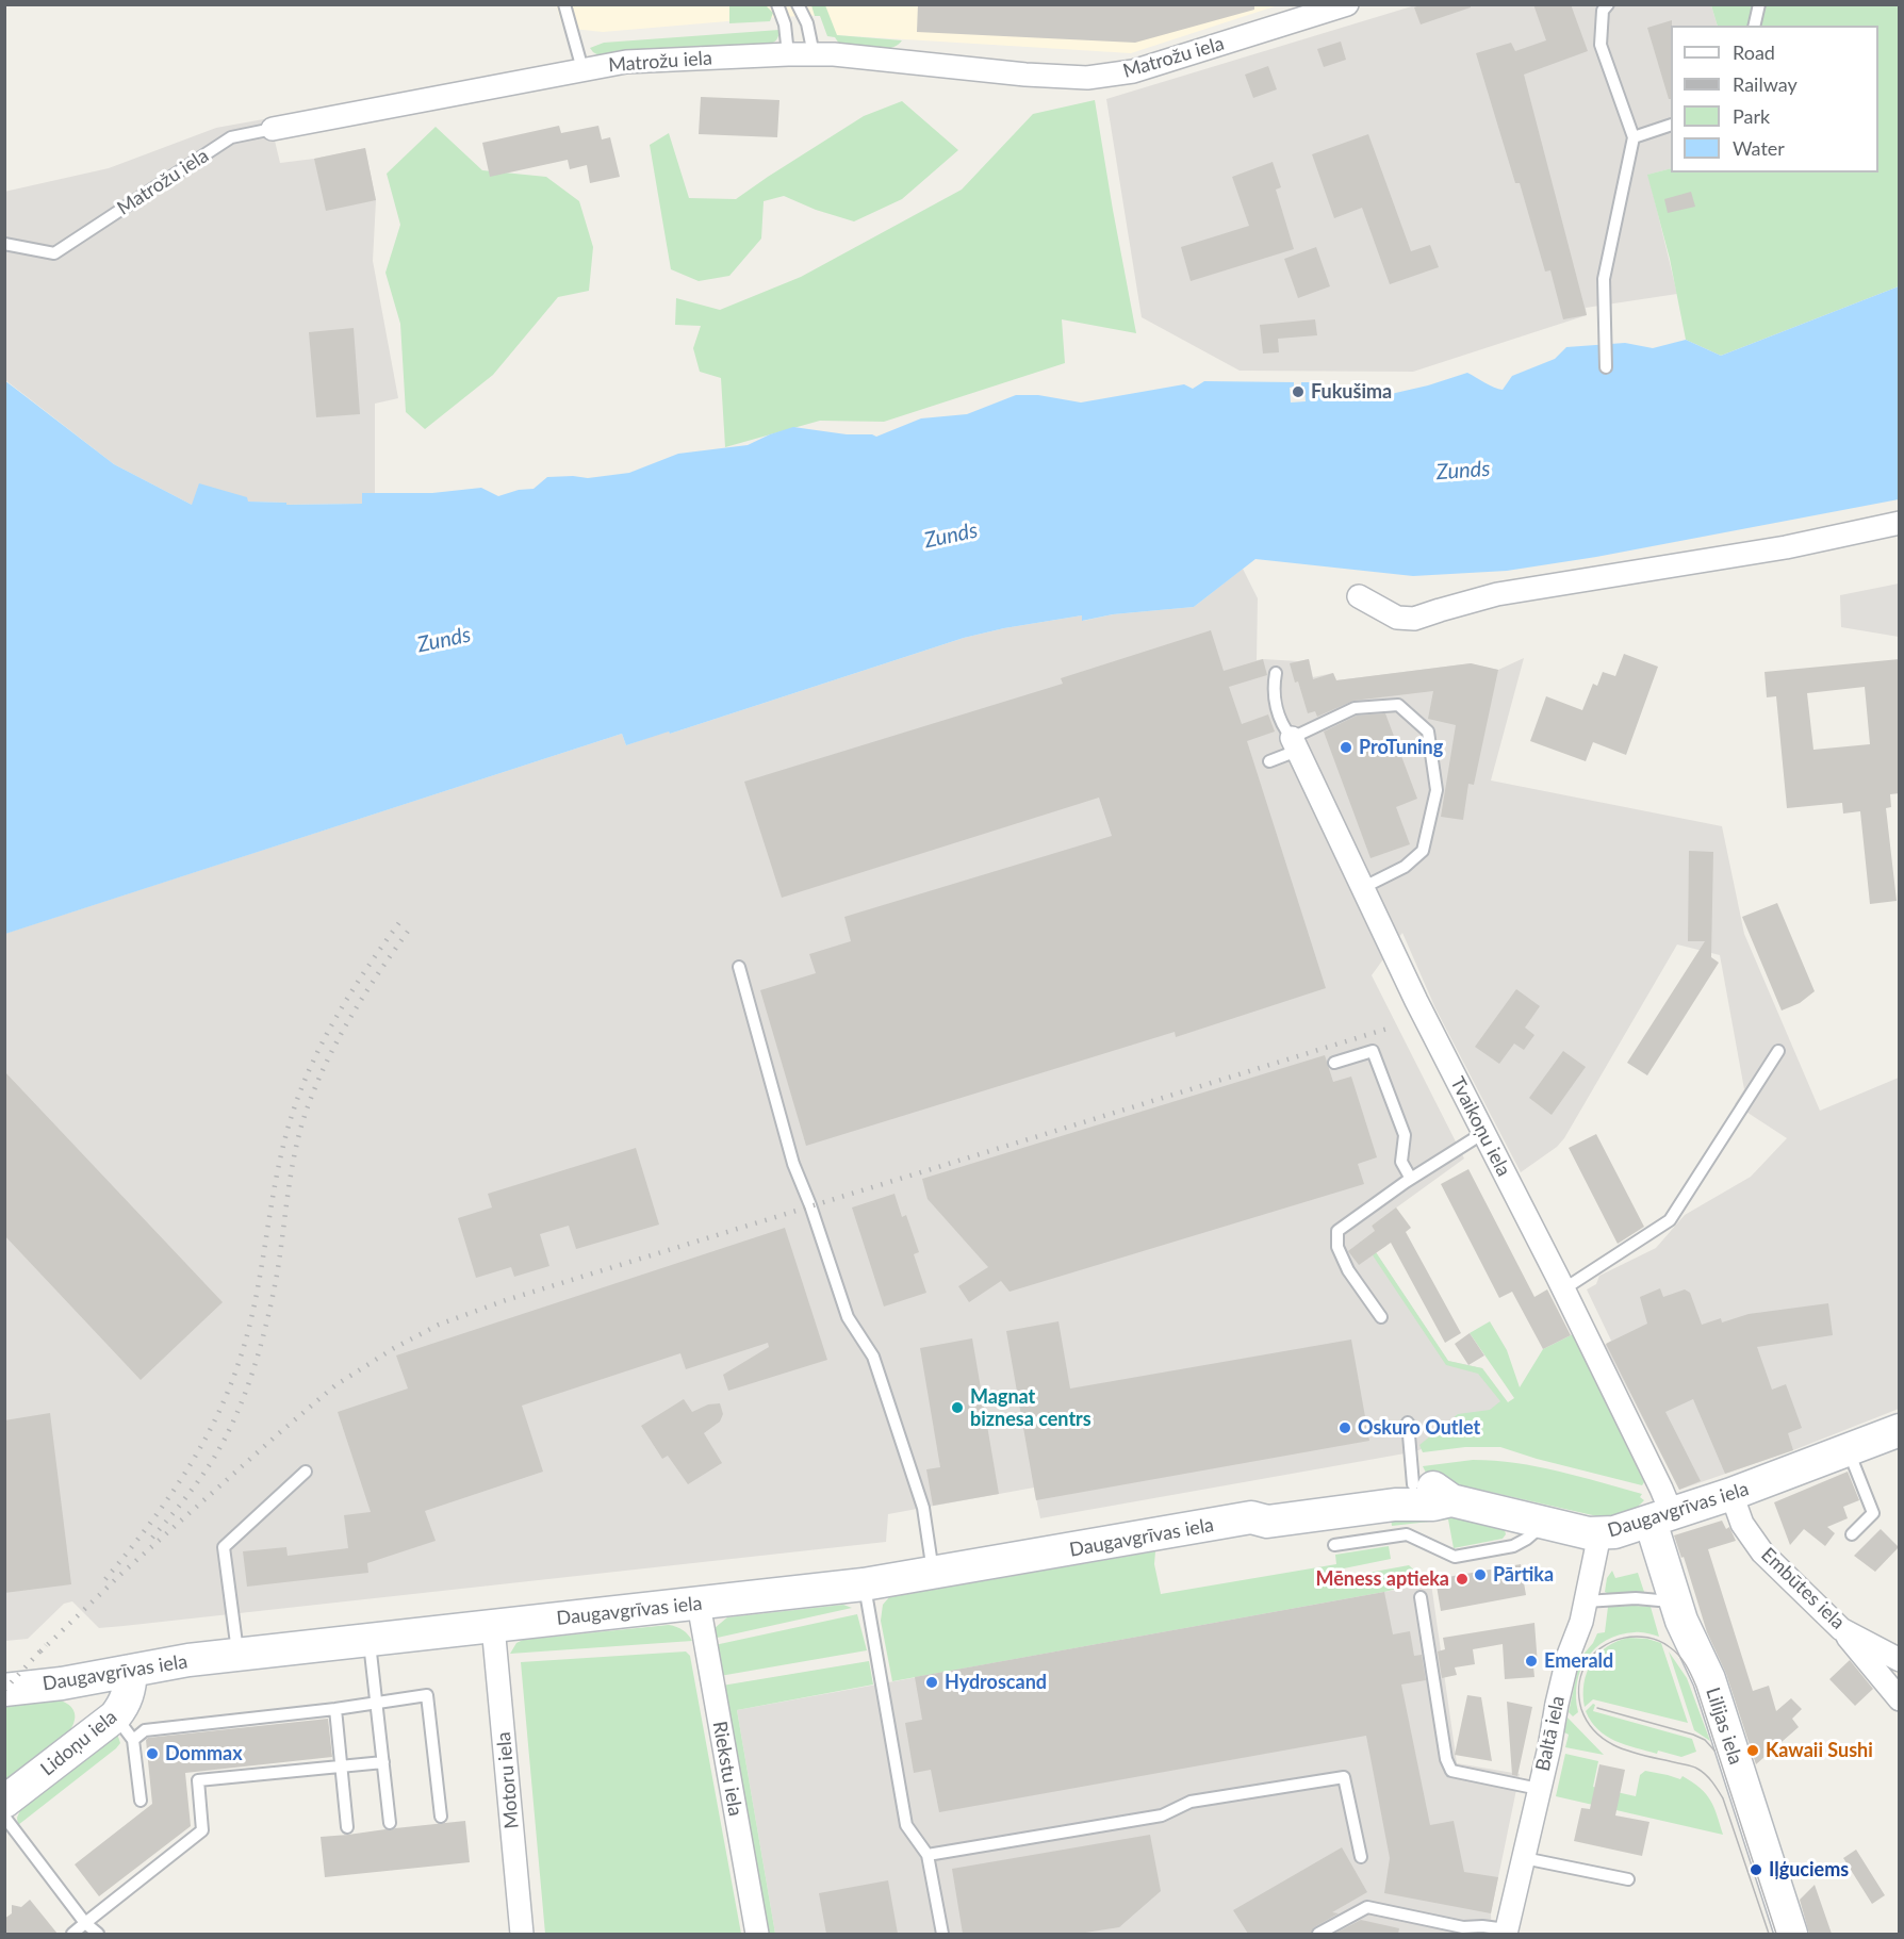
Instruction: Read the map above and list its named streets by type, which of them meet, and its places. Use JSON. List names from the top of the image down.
{
  "streets": {
    "main road": ["Daugavgrīvas iela", "Lilijas iela", "Lidoņu iela"],
    "street": [
      "Matrožu iela",
      "Tvaikoņu iela",
      "Embūtes iela",
      "Baltā iela",
      "Riekstu iela",
      "Motoru iela"
    ]
  },
  "crossings": [
    ["Tvaikoņu iela", "Daugavgrīvas iela"],
    ["Tvaikoņu iela", "Lilijas iela"],
    ["Daugavgrīvas iela", "Embūtes iela"],
    ["Daugavgrīvas iela", "Lilijas iela"],
    ["Daugavgrīvas iela", "Baltā iela"],
    ["Daugavgrīvas iela", "Lidoņu iela"],
    ["Daugavgrīvas iela", "Riekstu iela"],
    ["Daugavgrīvas iela", "Motoru iela"]
  ],
  "water": ["Zunds"],
  "places": [
    "Fukušima",
    "ProTuning",
    "Magnat biznesa centrs",
    "Oskuro Outlet",
    "Pārtika",
    "Mēness aptieka",
    "Emerald",
    "Hydroscand",
    "Kawaii Sushi",
    "Dommax",
    "Iļģuciems"
  ],
  "legend": [
    "Road",
    "Railway",
    "Park",
    "Water"
  ]
}
